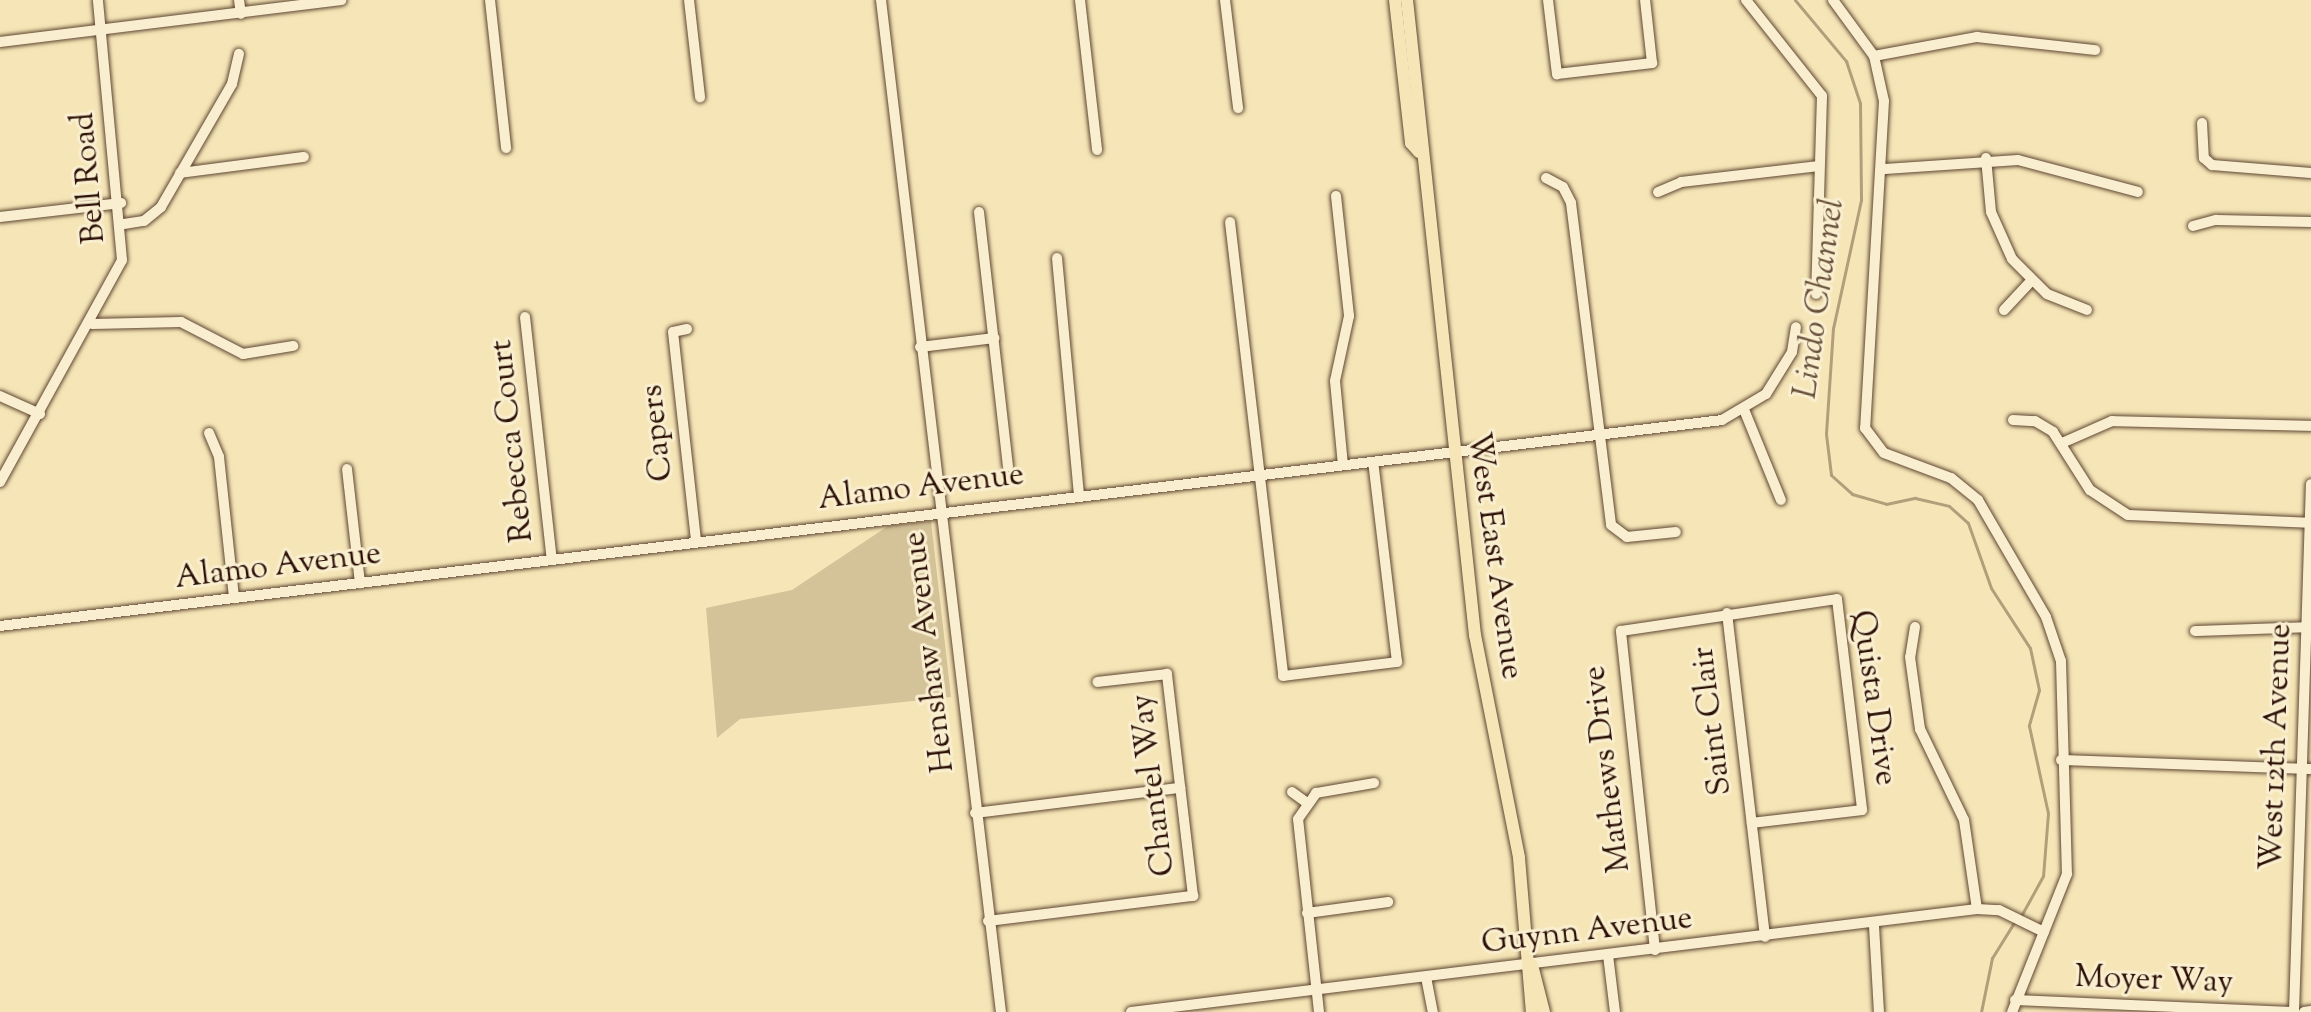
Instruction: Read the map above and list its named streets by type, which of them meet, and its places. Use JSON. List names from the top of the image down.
{
  "streets": {
    "main road": ["West East Avenue"],
    "street": [
      "Bell Road",
      "Capers",
      "Rebecca Court",
      "Alamo Avenue",
      "Henshaw Avenue",
      "Quista Drive",
      "Saint Clair",
      "West 12th Avenue",
      "Mathews Drive",
      "Chantel Way",
      "Guynn Avenue",
      "Moyer Way"
    ]
  },
  "crossings": [
    ["Capers", "Alamo Avenue"],
    ["Rebecca Court", "Alamo Avenue"],
    ["Alamo Avenue", "West East Avenue"],
    ["Alamo Avenue", "Henshaw Avenue"],
    ["West East Avenue", "Guynn Avenue"],
    ["Henshaw Avenue", "Chantel Way"],
    ["Quista Drive", "Saint Clair"],
    ["Quista Drive", "Mathews Drive"],
    ["Saint Clair", "Guynn Avenue"],
    ["West 12th Avenue", "Moyer Way"],
    ["Mathews Drive", "Guynn Avenue"]
  ],
  "water": ["Lindo Channel"]
}
